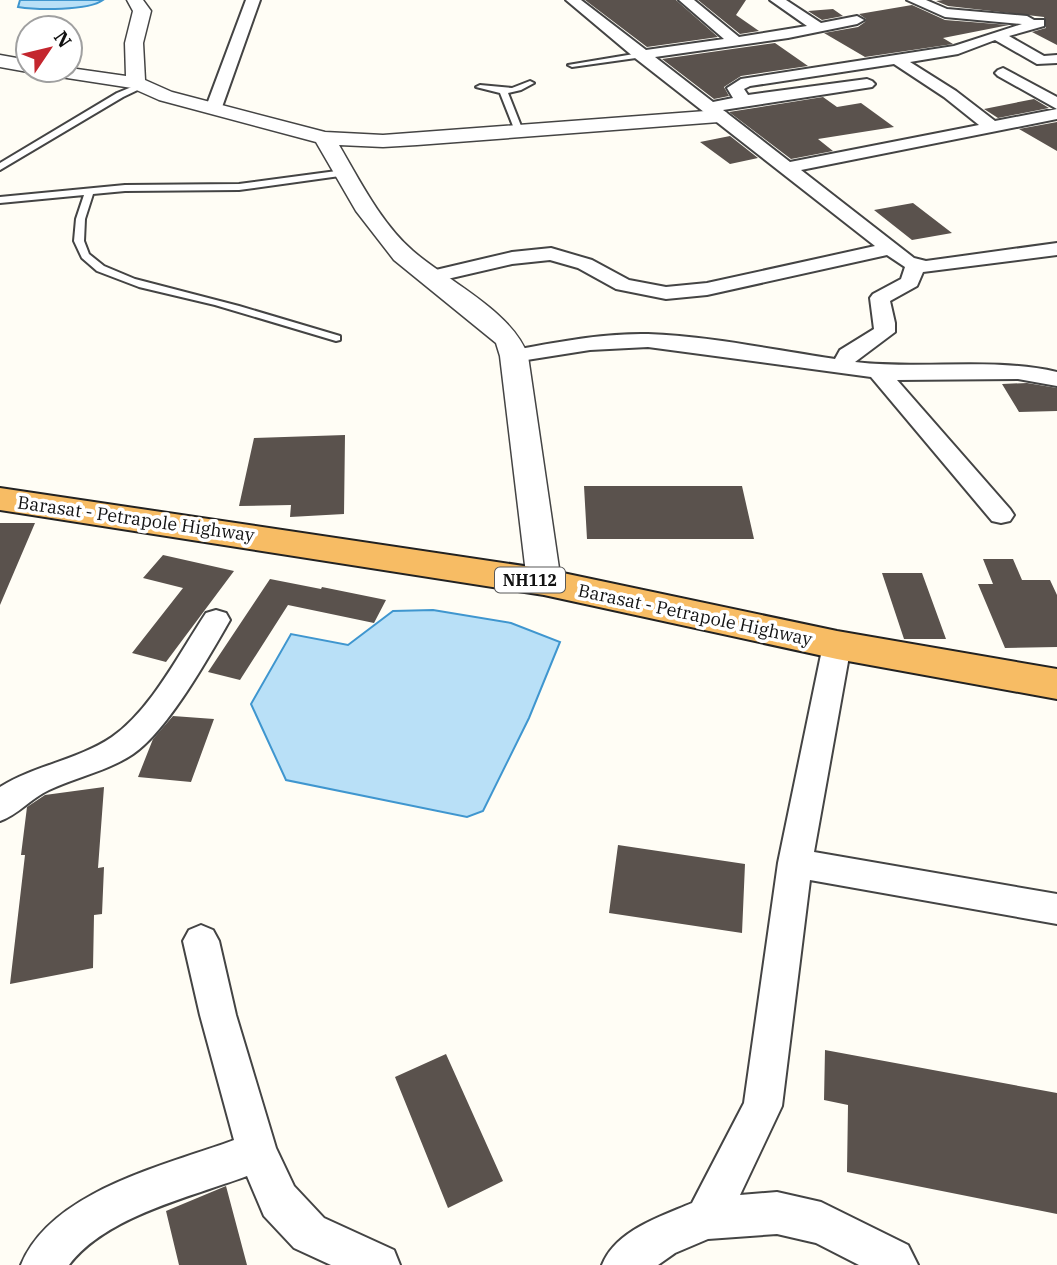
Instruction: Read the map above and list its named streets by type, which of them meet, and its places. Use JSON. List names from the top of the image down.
{
  "streets": {
    "highway": ["Barasat - Petrapole Highway", "NH112"]
  },
  "north": "top right"
}
